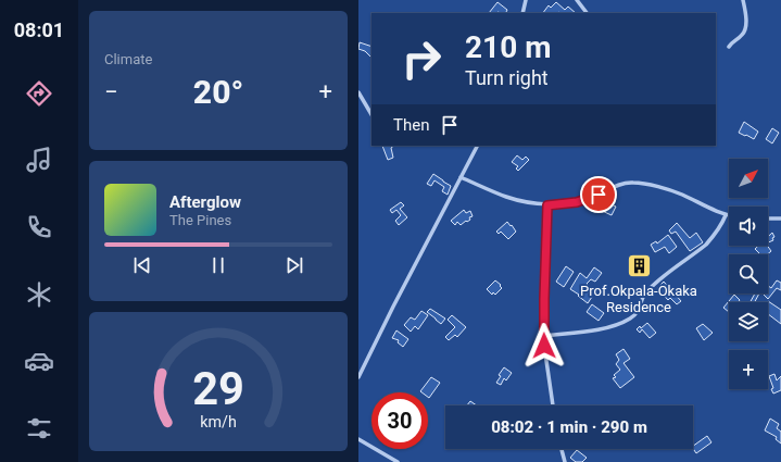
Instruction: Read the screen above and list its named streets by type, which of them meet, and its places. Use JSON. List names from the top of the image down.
{
  "places": {
    "building": ["Prof.Okpala-Okaka Residence"]
  },
  "north": "top right",
  "page": {
    "tabs": "08:01",
    "tile": "Climate",
    "turn": ["210 m", "Turn right"],
    "heat": ["−", "20°", "+"],
    "then": "Then",
    "map_buttons": "+",
    "song": ["Afterglow", "The Pines"],
    "limit": "30",
    "trip": "08:02 · 1 min · 290 m",
    "gauge": ["29", "km/h"]
  }
}
